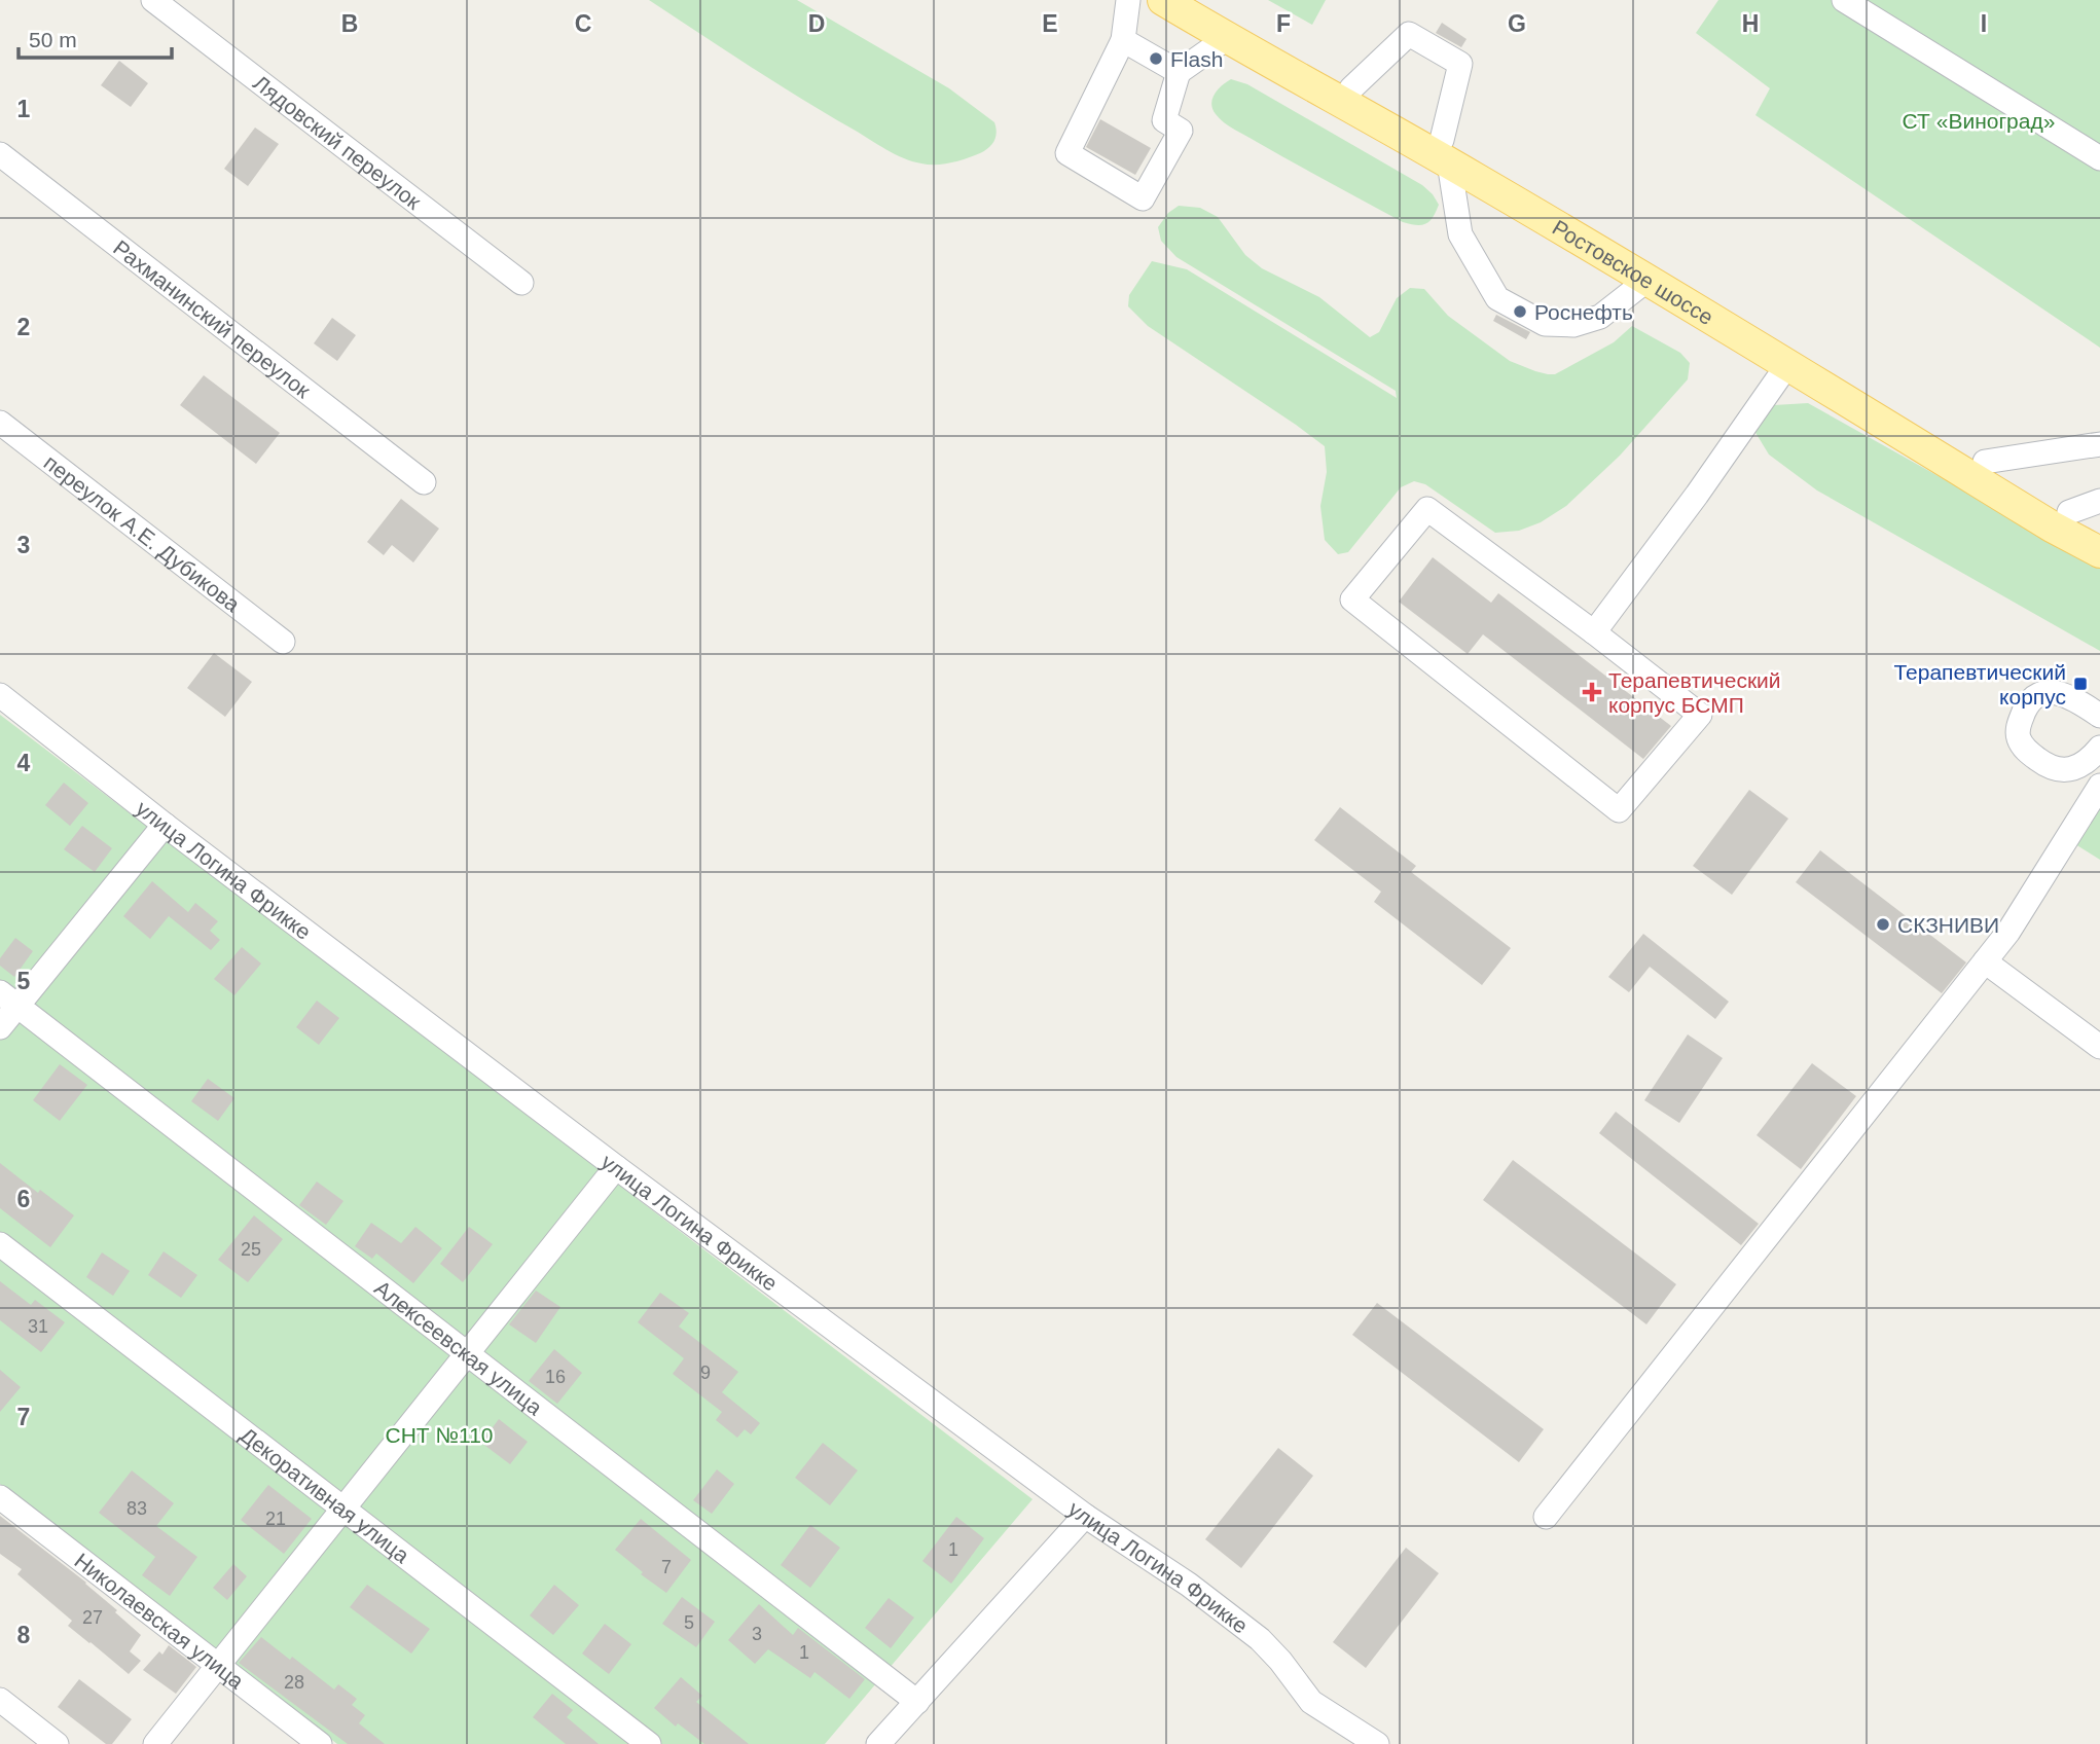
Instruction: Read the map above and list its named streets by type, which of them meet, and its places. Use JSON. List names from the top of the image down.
{
  "streets": {
    "main road": ["Ростовское шоссе"],
    "street": [
      "Лядовский переулок",
      "Рахманинский переулок",
      "переулок А.Е. Дубикова",
      "улица Логина Фрикке",
      "Алексеевская улица",
      "Декоративная улица",
      "Николаевская улица"
    ]
  },
  "parks": ["СТ «Виноград»", "СНТ №110"],
  "places": {
    "other": ["Flash", "Роснефть", "СКЗНИВИ"],
    "transit": ["Терапевтический корпус"],
    "health": ["Терапевтический корпус БСМП"]
  },
  "house_numbers": [
    "25",
    "31",
    "9",
    "16",
    "83",
    "21",
    "1",
    "7",
    "27",
    "5",
    "3",
    "1",
    "28"
  ],
  "scale_bar": "50 m",
  "grid": {
    "columns": [
      "B",
      "C",
      "D",
      "E",
      "F",
      "G",
      "H",
      "I"
    ],
    "rows": [
      "1",
      "2",
      "3",
      "4",
      "5",
      "6",
      "7",
      "8"
    ]
  }
}
